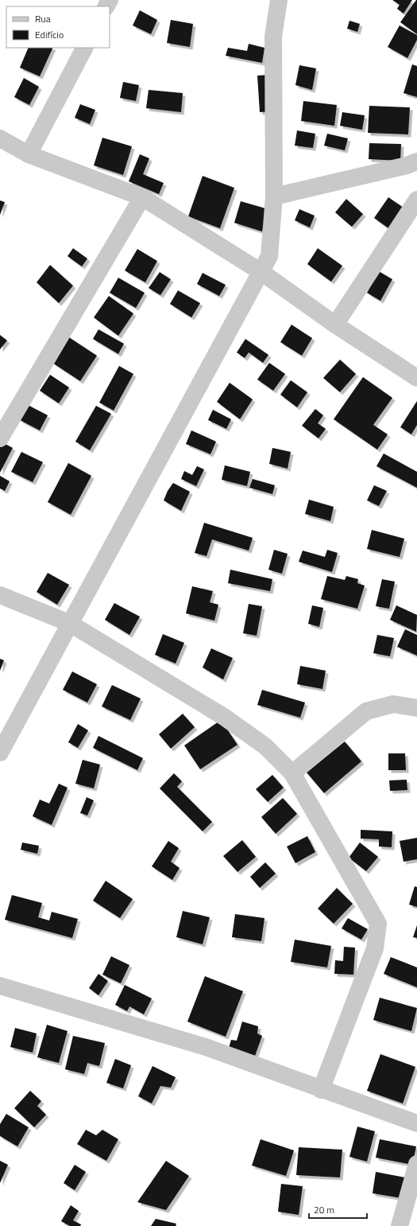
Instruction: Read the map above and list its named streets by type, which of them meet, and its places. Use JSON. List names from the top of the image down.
{
  "legend": ["Rua", "Edifício"],
  "scale_bar": "20 m"
}
